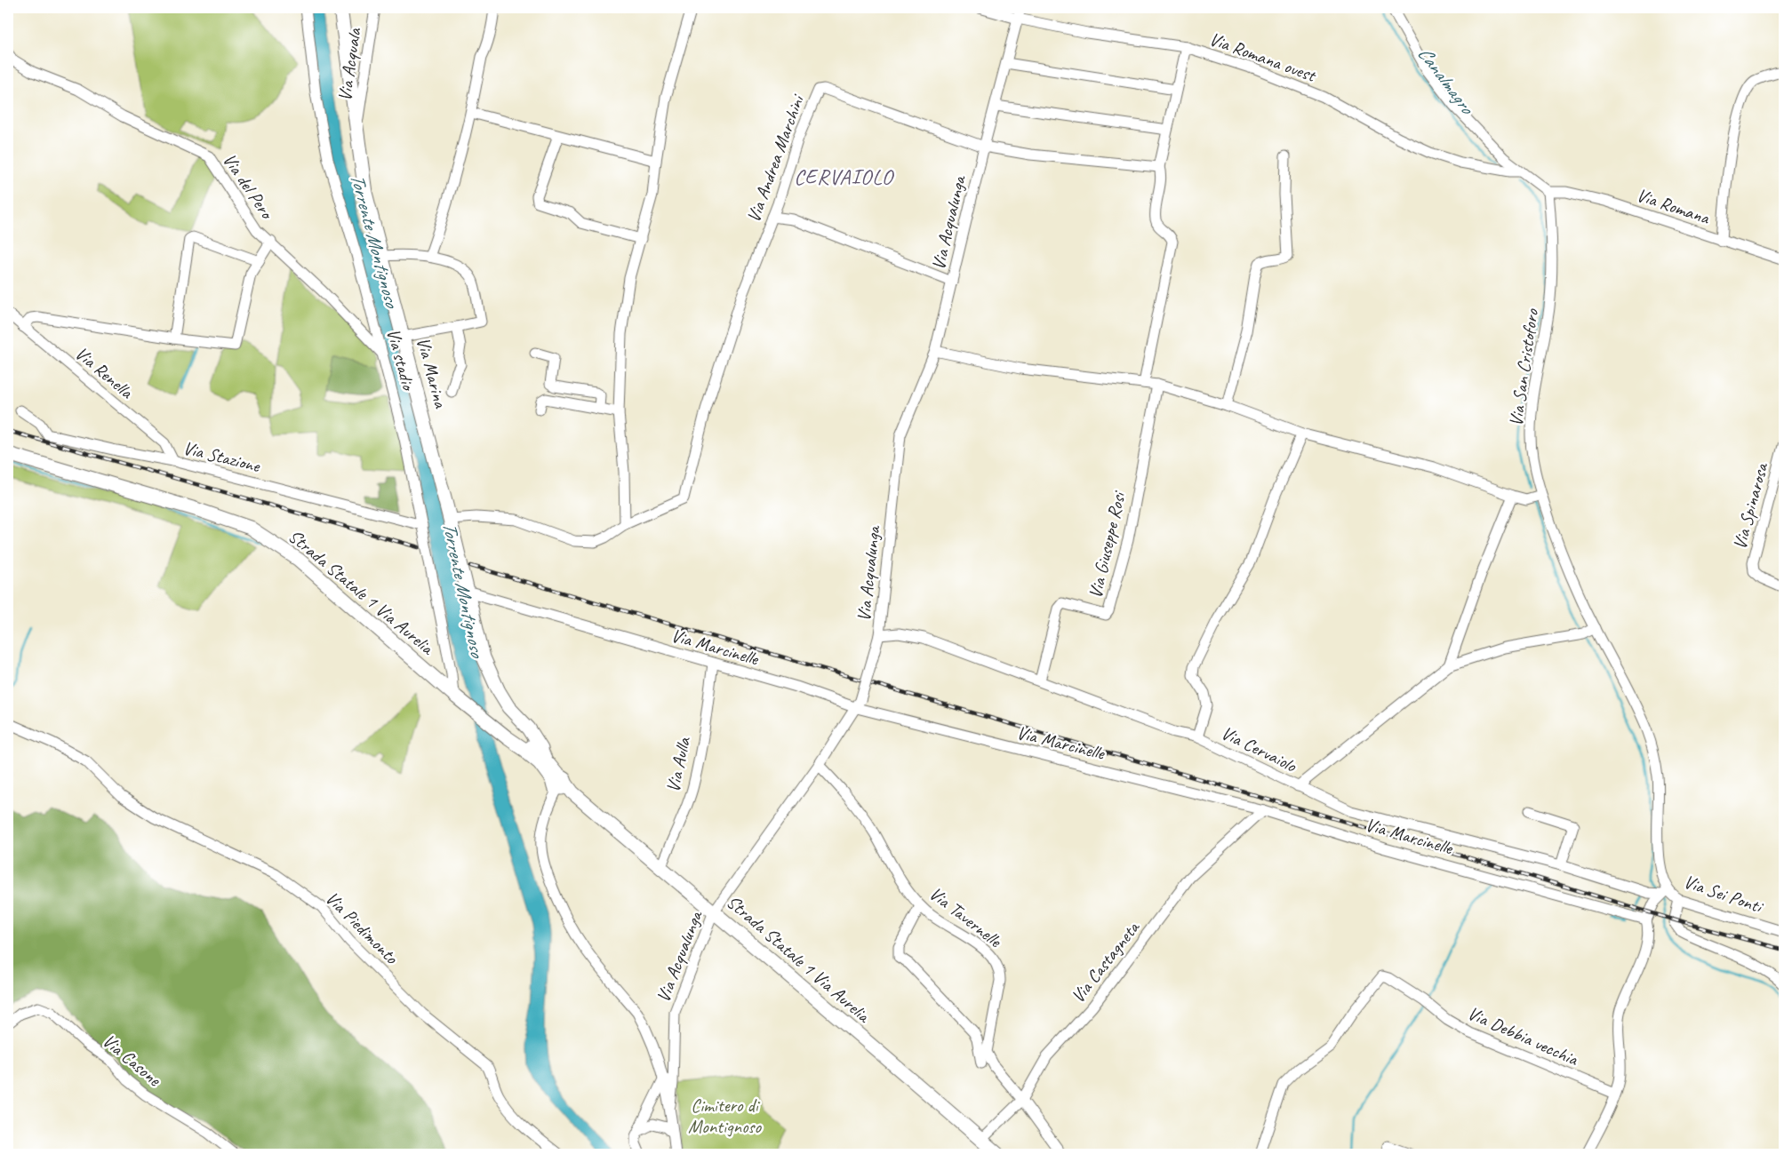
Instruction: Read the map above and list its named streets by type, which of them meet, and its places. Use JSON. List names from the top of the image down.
{
  "streets": {
    "main road": ["Via Marina", "Strada Statale 1 Via Aurelia"],
    "street": [
      "Via Romana ovest",
      "Via Acquala",
      "Via Andrea Marchini",
      "Via del Pero",
      "Via Romana",
      "Via Acqualunga",
      "Via stadio",
      "Via San Cristoforo",
      "Via Renella",
      "Via Stazione",
      "Via Spinarosa",
      "Via Giuseppe Rosi",
      "Via Marcinelle",
      "Via Cervaiolo",
      "Via Aulla",
      "Via Sei Ponti",
      "Via Tavernelle",
      "Via Piedimonto",
      "Via Castagneta",
      "Via Debbia vecchia",
      "Via Casone"
    ]
  },
  "crossings": [
    ["Via Romana ovest", "Via Acqualunga"],
    ["Via Acquala", "Via Marina"],
    ["Via Andrea Marchini", "Via Acqualunga"],
    ["Via del Pero", "Via stadio"],
    ["Via Romana", "Via San Cristoforo"],
    ["Via Acqualunga", "Strada Statale 1 Via Aurelia"],
    ["Via Acqualunga", "Via Marcinelle"],
    ["Via Acqualunga", "Via Cervaiolo"],
    ["Via Acqualunga", "Via Tavernelle"],
    ["Via stadio", "Via Stazione"],
    ["Via stadio", "Strada Statale 1 Via Aurelia"],
    ["Via San Cristoforo", "Via Cervaiolo"],
    ["Via San Cristoforo", "Via Sei Ponti"],
    ["Via Renella", "Via Stazione"],
    ["Via Marina", "Strada Statale 1 Via Aurelia"],
    ["Via Marina", "Via Marcinelle"],
    ["Via Giuseppe Rosi", "Via Cervaiolo"],
    ["Strada Statale 1 Via Aurelia", "Via Aulla"],
    ["Strada Statale 1 Via Aurelia", "Via Castagneta"],
    ["Via Marcinelle", "Via Aulla"],
    ["Via Marcinelle", "Via Castagneta"],
    ["Via Tavernelle", "Via Castagneta"]
  ],
  "districts": ["CERVAIOLO"],
  "water": ["Canalmagro", "Torrente Montignoso"],
  "parks": ["Cimitero di Montignoso"]
}
